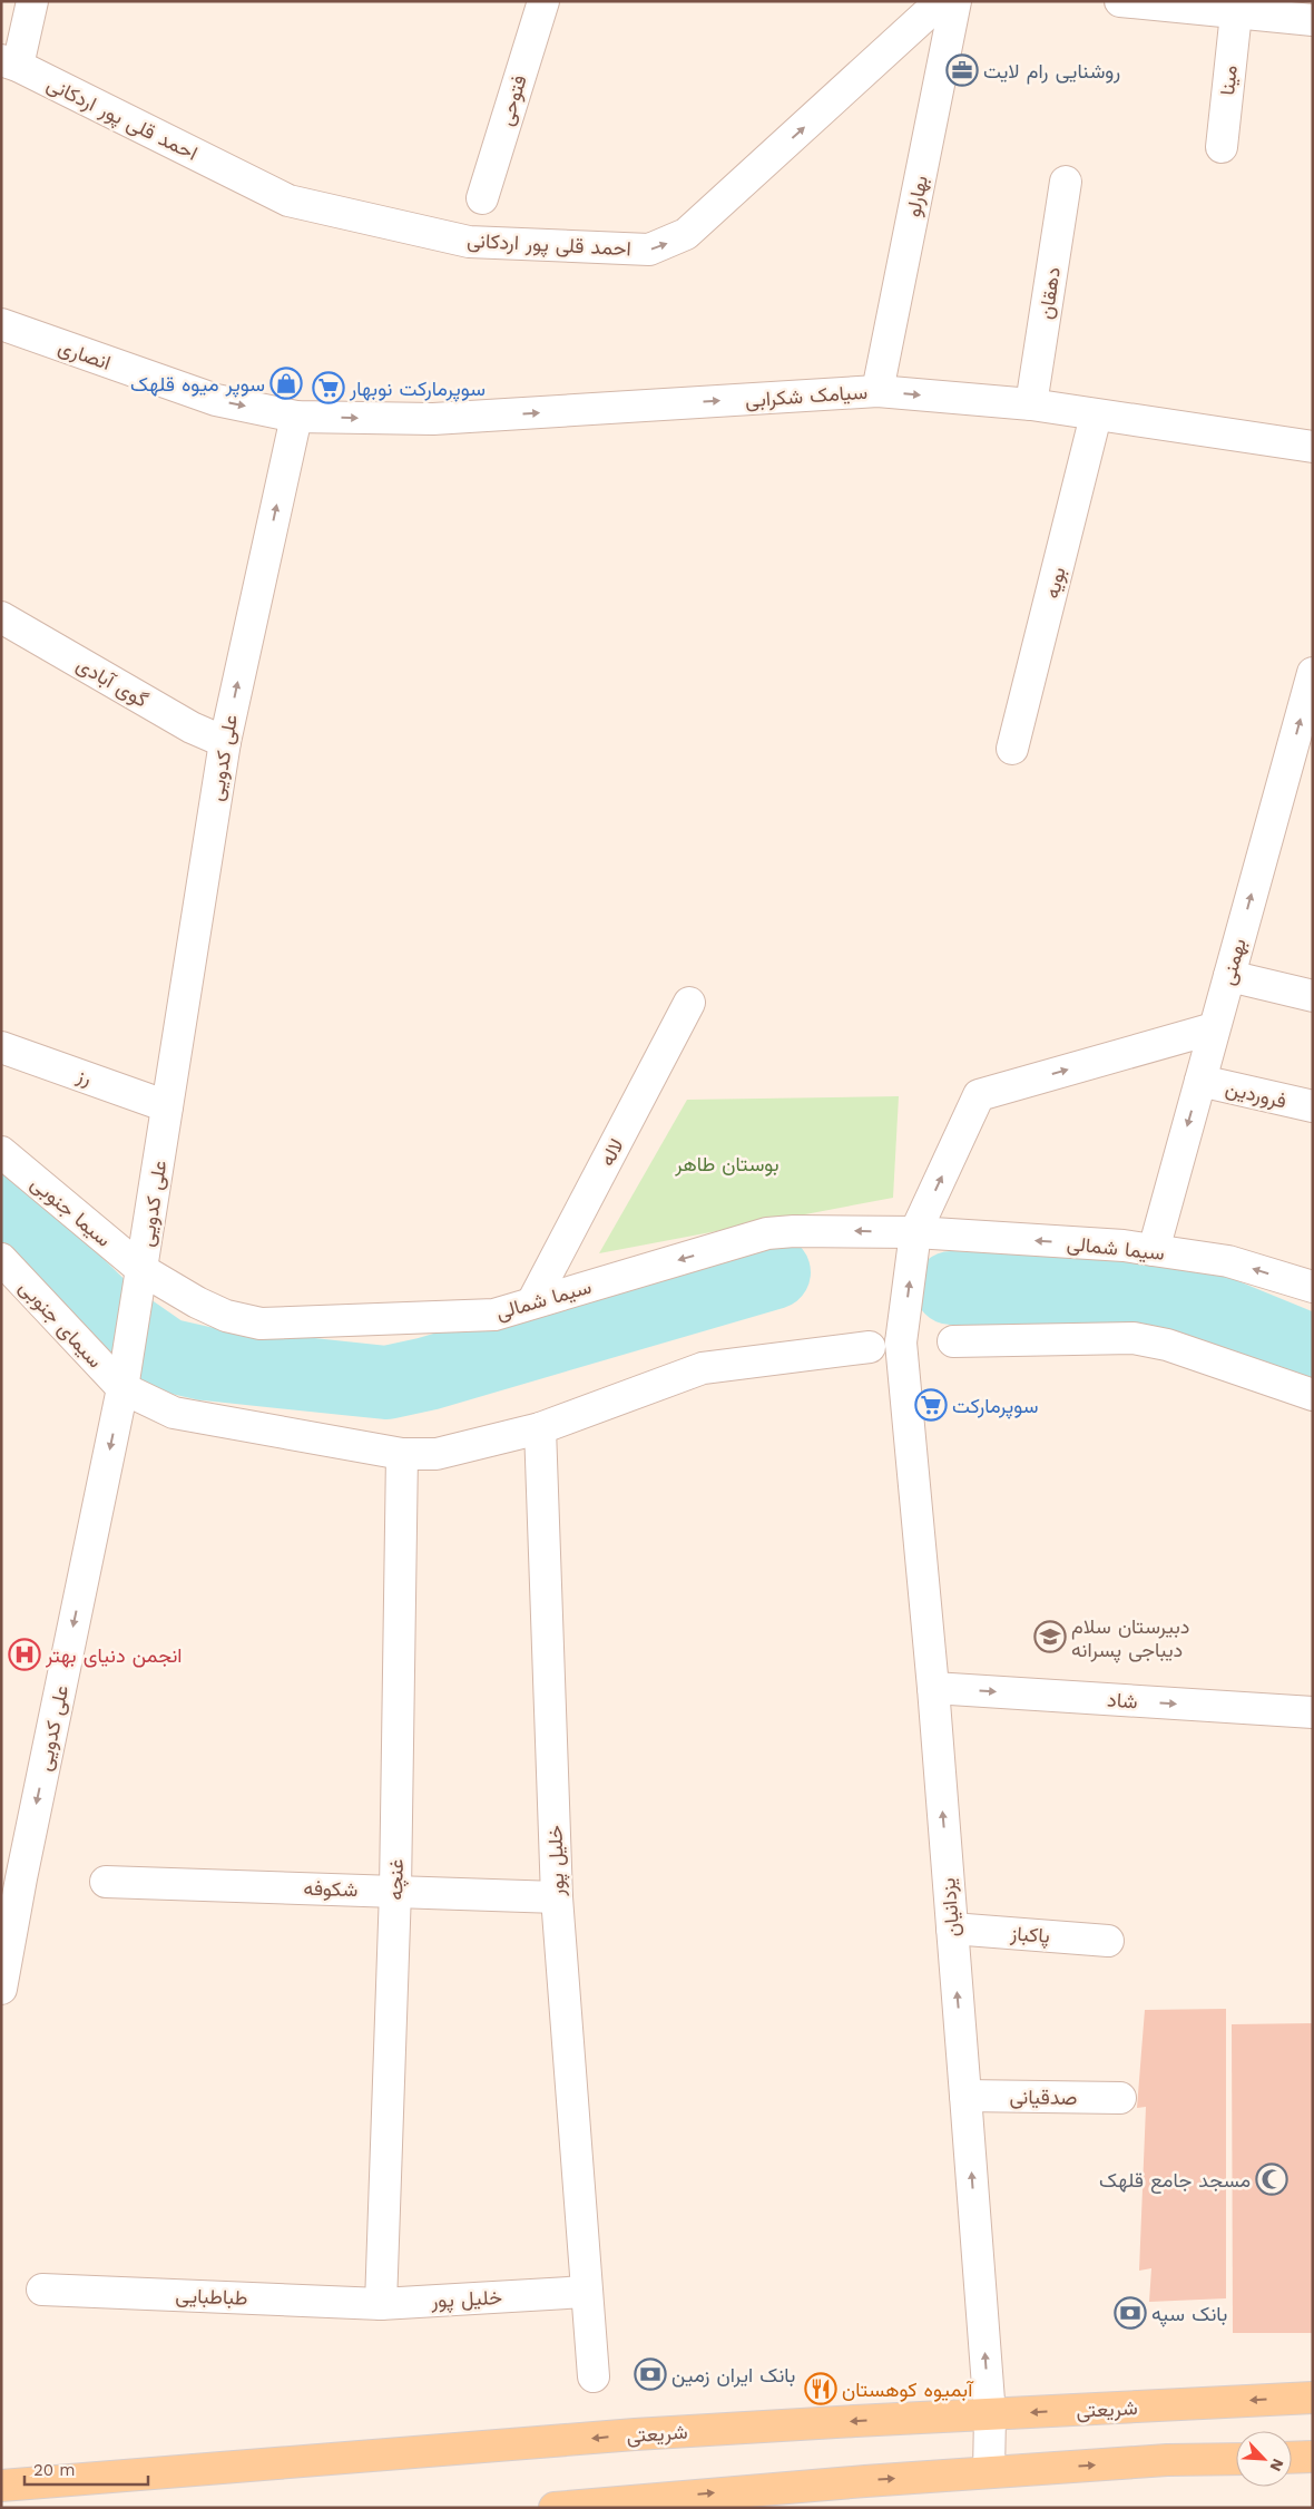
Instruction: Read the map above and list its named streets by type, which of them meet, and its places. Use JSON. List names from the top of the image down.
{
  "streets": {
    "main road": ["شریعتی"],
    "street": [
      "مینا",
      "فتوحی",
      "احمد قلی پور اردکانی",
      "بهارلو",
      "دهقان",
      "انصاری",
      "سیامک شکرابی",
      "بویه",
      "گوی آبادی",
      "علی کدویی",
      "بهمنی",
      "رز",
      "فروردین",
      "لاله",
      "سیما جنوبی",
      "سیما شمالی",
      "سیمای جنوبی",
      "شاد",
      "خلیل‌ پور",
      "غنچه",
      "شکوفه",
      "یزدانیان",
      "پاکباز",
      "صدقیانی",
      "طباطبایی"
    ]
  },
  "crossings": [
    ["بهارلو", "سیامک شکرابی"],
    ["دهقان", "سیامک شکرابی"],
    ["انصاری", "سیامک شکرابی"],
    ["انصاری", "علی کدویی"],
    ["سیامک شکرابی", "بویه"],
    ["سیامک شکرابی", "علی کدویی"],
    ["گوی آبادی", "علی کدویی"],
    ["علی کدویی", "رز"],
    ["علی کدویی", "سیما جنوبی"],
    ["علی کدویی", "سیما شمالی"],
    ["علی کدویی", "سیمای جنوبی"],
    ["بهمنی", "فروردین"],
    ["بهمنی", "سیما شمالی"],
    ["لاله", "سیما شمالی"],
    ["سیما جنوبی", "سیما شمالی"],
    ["سیما شمالی", "یزدانیان"],
    ["شاد", "یزدانیان"],
    ["خلیل‌ پور", "غنچه"],
    ["خلیل‌ پور", "شکوفه"],
    ["خلیل‌ پور", "طباطبایی"],
    ["غنچه", "شکوفه"],
    ["غنچه", "طباطبایی"],
    ["یزدانیان", "پاکباز"],
    ["یزدانیان", "صدقیانی"],
    ["یزدانیان", "شریعتی"]
  ],
  "one_way": [
    "احمد قلی پور اردکانی",
    "انصاری",
    "سیامک شکرابی",
    "شاد",
    "یزدانیان"
  ],
  "parks": ["بوستان طاهر"],
  "places": {
    "office": ["روشنایی رام لایت"],
    "shop": ["سوپر میوه قلهک"],
    "supermarket": ["سوپرمارکت نوبهار", "سوپرمارکت"],
    "school or university": ["دبیرستان سلام دیباجی پسرانه"],
    "hospital": ["انجمن دنیای بهتر"],
    "mosque": ["مسجد جامع قلهک"],
    "bank": ["بانک سپه", "بانک ایران زمین"],
    "restaurant": ["آبمیوه کوهستان"]
  },
  "scale_bar": "20 m",
  "north": "bottom right"
}
